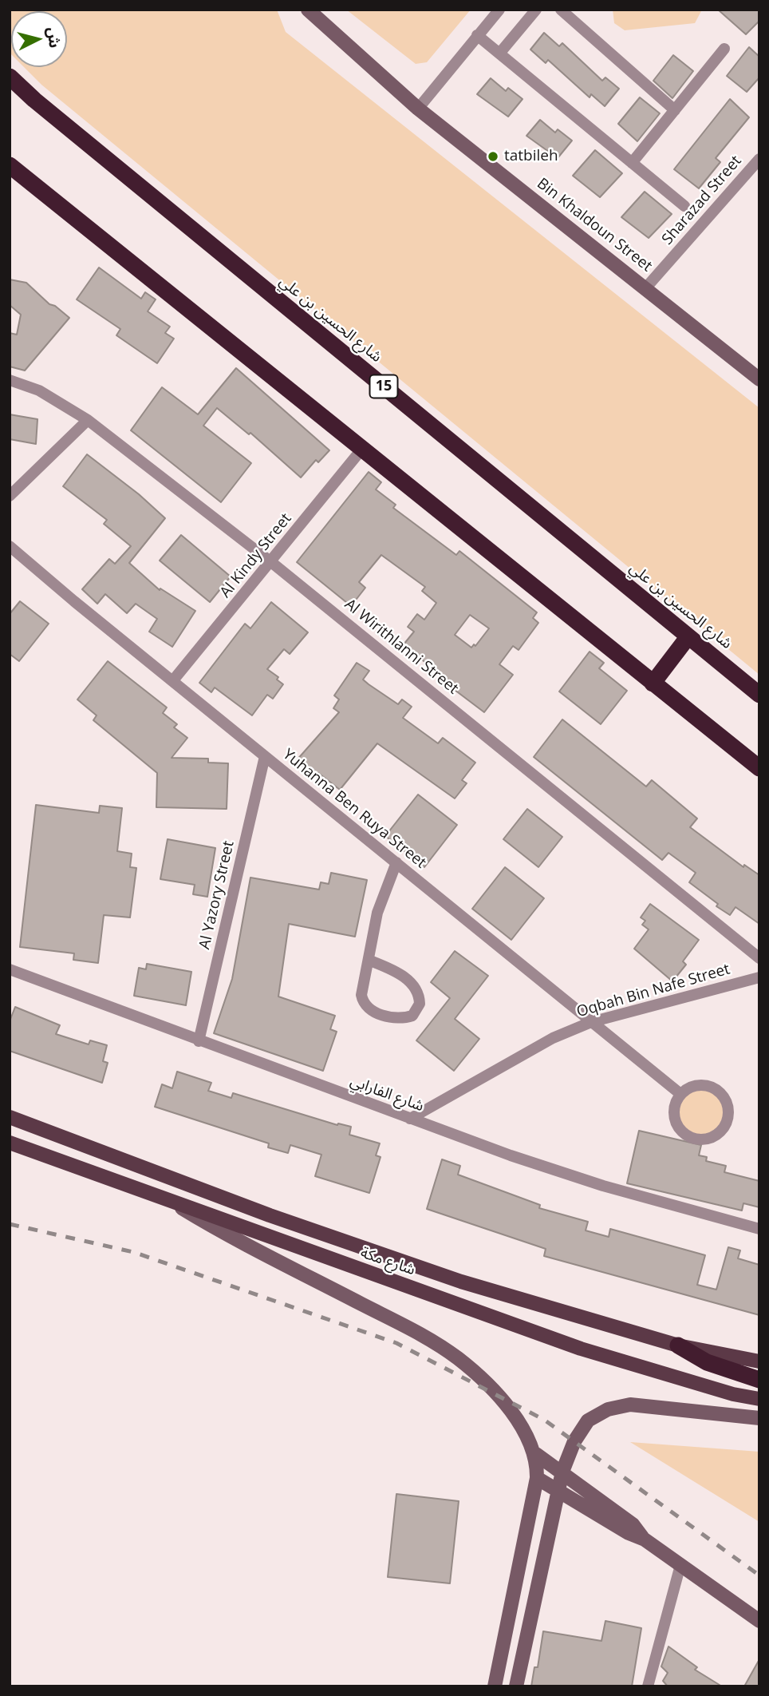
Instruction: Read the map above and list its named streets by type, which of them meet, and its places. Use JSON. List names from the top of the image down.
{
  "streets": {
    "highway": ["شارع الحسين بن علي", "15"],
    "main road": ["شارع مكة"],
    "street": [
      "Sharazad Street",
      "Bin Khaldoun Street",
      "Al Kindy Street",
      "Al Wirithlanni Street",
      "Yuhanna Ben Ruya Street",
      "Al Yazory Street",
      "Oqbah Bin Nafe Street",
      "شارع الفارابي"
    ]
  },
  "crossings": [
    ["Sharazad Street", "Bin Khaldoun Street"],
    ["Al Kindy Street", "Al Wirithlanni Street"],
    ["Al Kindy Street", "Yuhanna Ben Ruya Street"],
    ["Yuhanna Ben Ruya Street", "Al Yazory Street"],
    ["Yuhanna Ben Ruya Street", "Oqbah Bin Nafe Street"],
    ["Al Yazory Street", "شارع الفارابي"],
    ["Oqbah Bin Nafe Street", "شارع الفارابي"]
  ],
  "places": ["tatbileh"],
  "north": "right"
}
